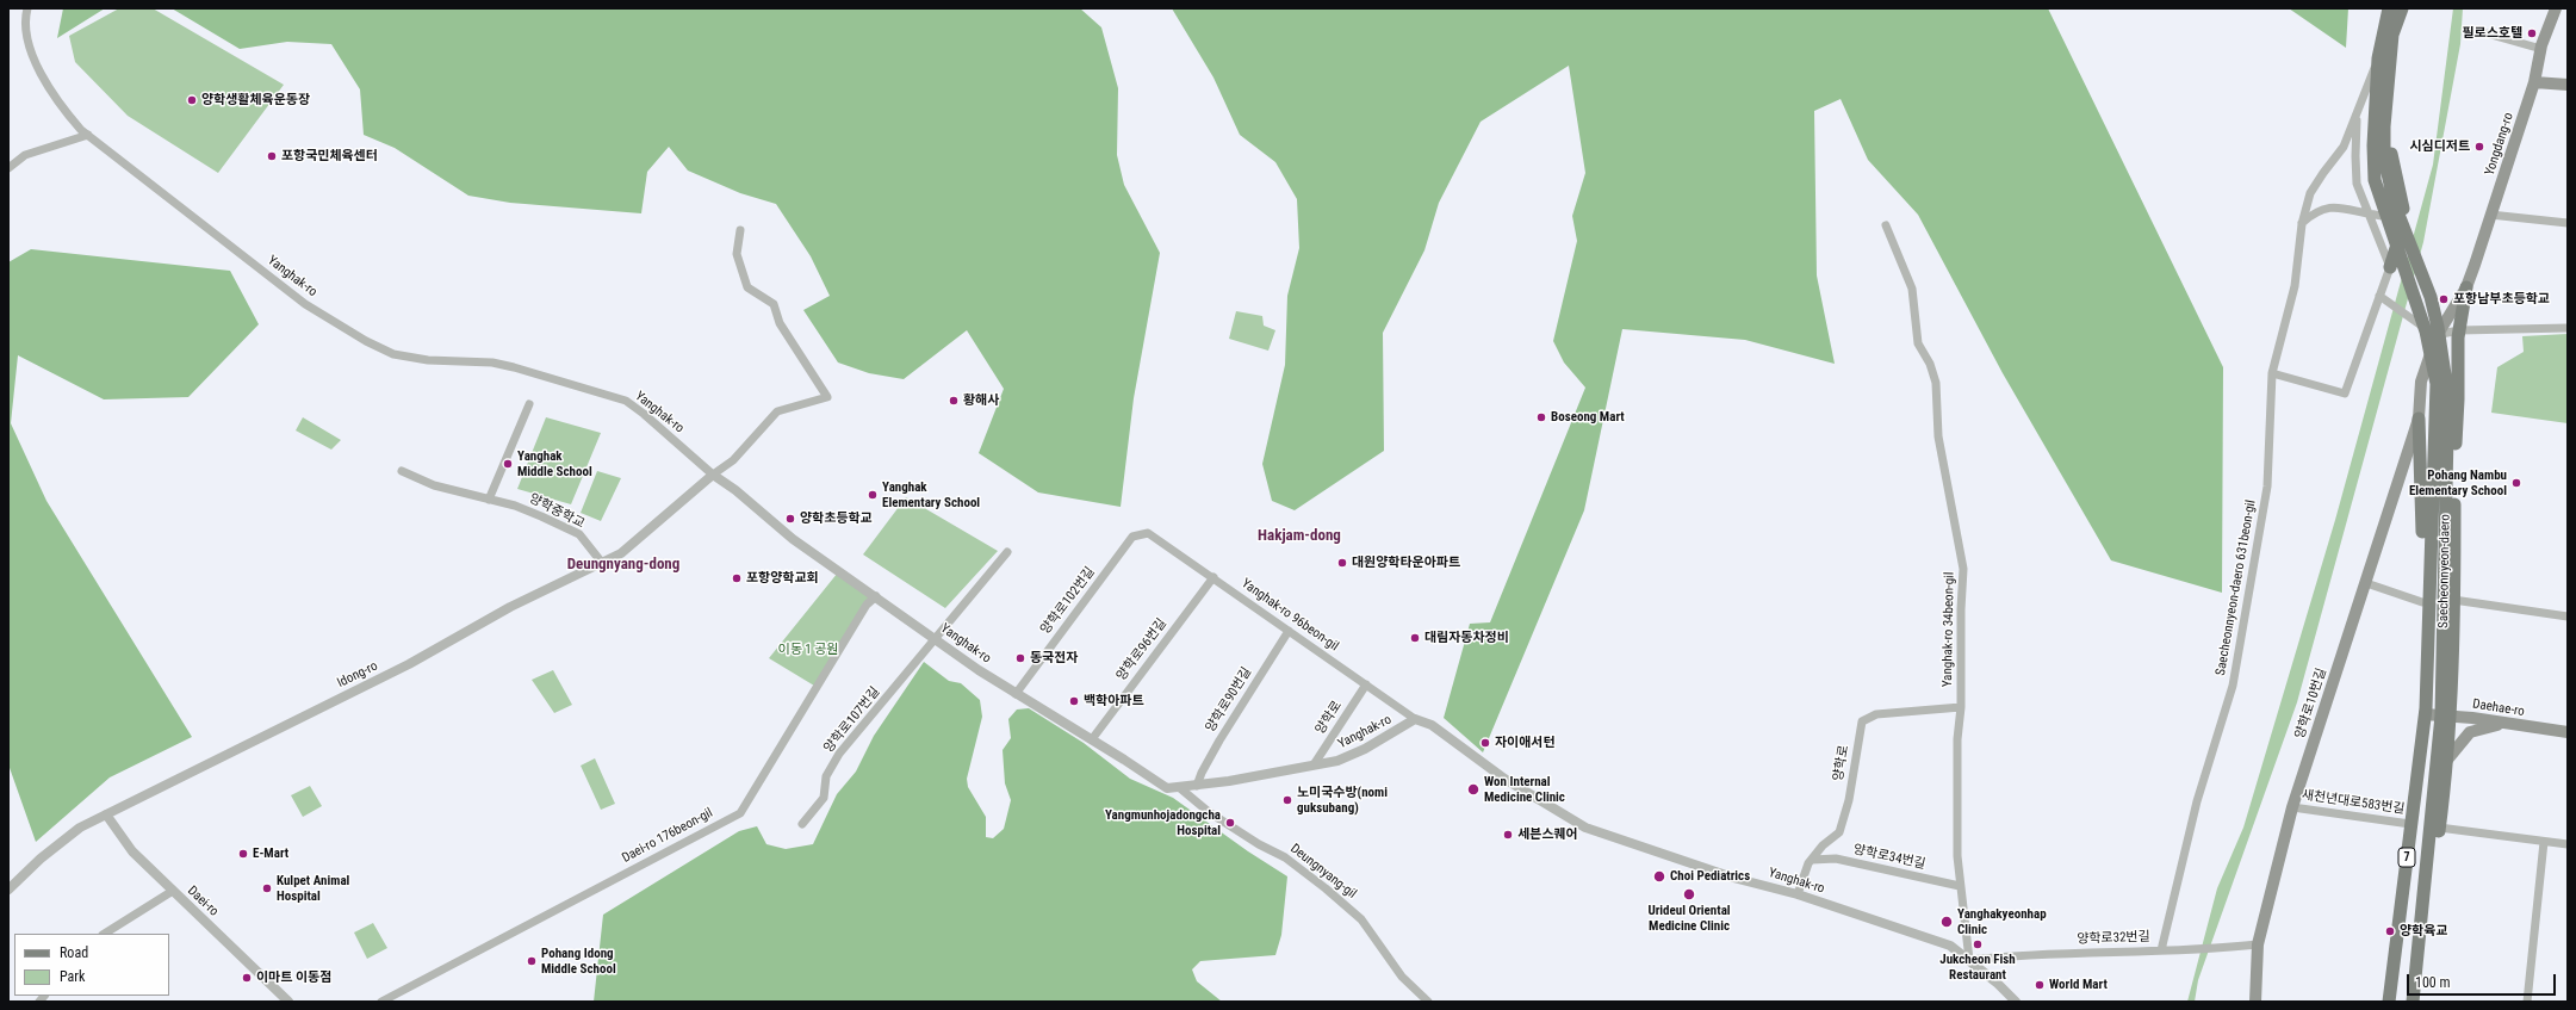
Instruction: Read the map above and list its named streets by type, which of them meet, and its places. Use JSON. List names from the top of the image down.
{
  "streets": {
    "main road": [
      "Yongdang-ro",
      "Saecheonnyeon-daero",
      "양학로10번길",
      "Daehae-ro",
      "7"
    ],
    "street": [
      "Yanghak-ro",
      "양학중학교",
      "Saecheonnyeon-daero 631beon-gil",
      "양학로102번길",
      "Yanghak-ro 96beon-gil",
      "Yanghak-ro 34beon-gil",
      "양학로96번길",
      "Idong-ro",
      "양학로90번길",
      "양학로",
      "양학로107번길",
      "새천년대로583번길",
      "Daei-ro 176beon-gil",
      "양학로34번길",
      "Deungnyang-gil",
      "Daei-ro",
      "양학로32번길"
    ]
  },
  "crossings": [
    ["Yongdang-ro", "양학로10번길"],
    ["Yanghak-ro", "양학로102번길"],
    ["Yanghak-ro", "Yanghak-ro 96beon-gil"],
    ["Yanghak-ro", "Yanghak-ro 34beon-gil"],
    ["Yanghak-ro", "양학로96번길"],
    ["Yanghak-ro", "Idong-ro"],
    ["Yanghak-ro", "양학로90번길"],
    ["Yanghak-ro", "양학로"],
    ["Yanghak-ro", "양학로107번길"],
    ["Yanghak-ro", "Daei-ro 176beon-gil"],
    ["Yanghak-ro", "Deungnyang-gil"],
    ["Yanghak-ro", "양학로32번길"],
    ["양학중학교", "Idong-ro"],
    ["Saecheonnyeon-daero", "Saecheonnyeon-daero 631beon-gil"],
    ["Saecheonnyeon-daero", "Daehae-ro"],
    ["Saecheonnyeon-daero", "새천년대로583번길"],
    ["Saecheonnyeon-daero 631beon-gil", "양학로32번길"],
    ["양학로102번길", "Yanghak-ro 96beon-gil"],
    ["Yanghak-ro 96beon-gil", "양학로96번길"],
    ["Yanghak-ro 96beon-gil", "양학로90번길"],
    ["Yanghak-ro 96beon-gil", "양학로"],
    ["Yanghak-ro 34beon-gil", "양학로"],
    ["Yanghak-ro 34beon-gil", "양학로34번길"],
    ["Yanghak-ro 34beon-gil", "양학로32번길"],
    ["Idong-ro", "Daei-ro"],
    ["양학로10번길", "새천년대로583번길"],
    ["양학로10번길", "양학로32번길"],
    ["양학로", "양학로34번길"]
  ],
  "districts": ["Hakjam-dong", "Deungnyang-dong"],
  "parks": ["이동 1 공원"],
  "places": [
    "필로스호텔",
    "양학생활체육운동장",
    "시심디저트",
    "포항국민체육센터",
    "포항남부초등학교",
    "황해사",
    "Boseong Mart",
    "Yanghak Middle School",
    "Pohang Nambu Elementary School",
    "Yanghak Elementary School",
    "양학초등학교",
    "대원양학타운아파트",
    "포항양학교회",
    "대림자동차정비",
    "동국전자",
    "백학아파트",
    "자이애서턴",
    "Won Internal Medicine Clinic",
    "노미국수방(nomi guksubang)",
    "Yangmunhojadongcha Hospital",
    "세븐스퀘어",
    "E-Mart",
    "Choi Pediatrics",
    "Kulpet Animal Hospital",
    "Urideul Oriental Medicine Clinic",
    "Yanghakyeonhap Clinic",
    "양학육교",
    "Jukcheon Fish Restaurant",
    "Pohang Idong Middle School",
    "이마트 이동점",
    "World Mart"
  ],
  "legend": ["Road", "Park"],
  "scale_bar": "100 m"
}
